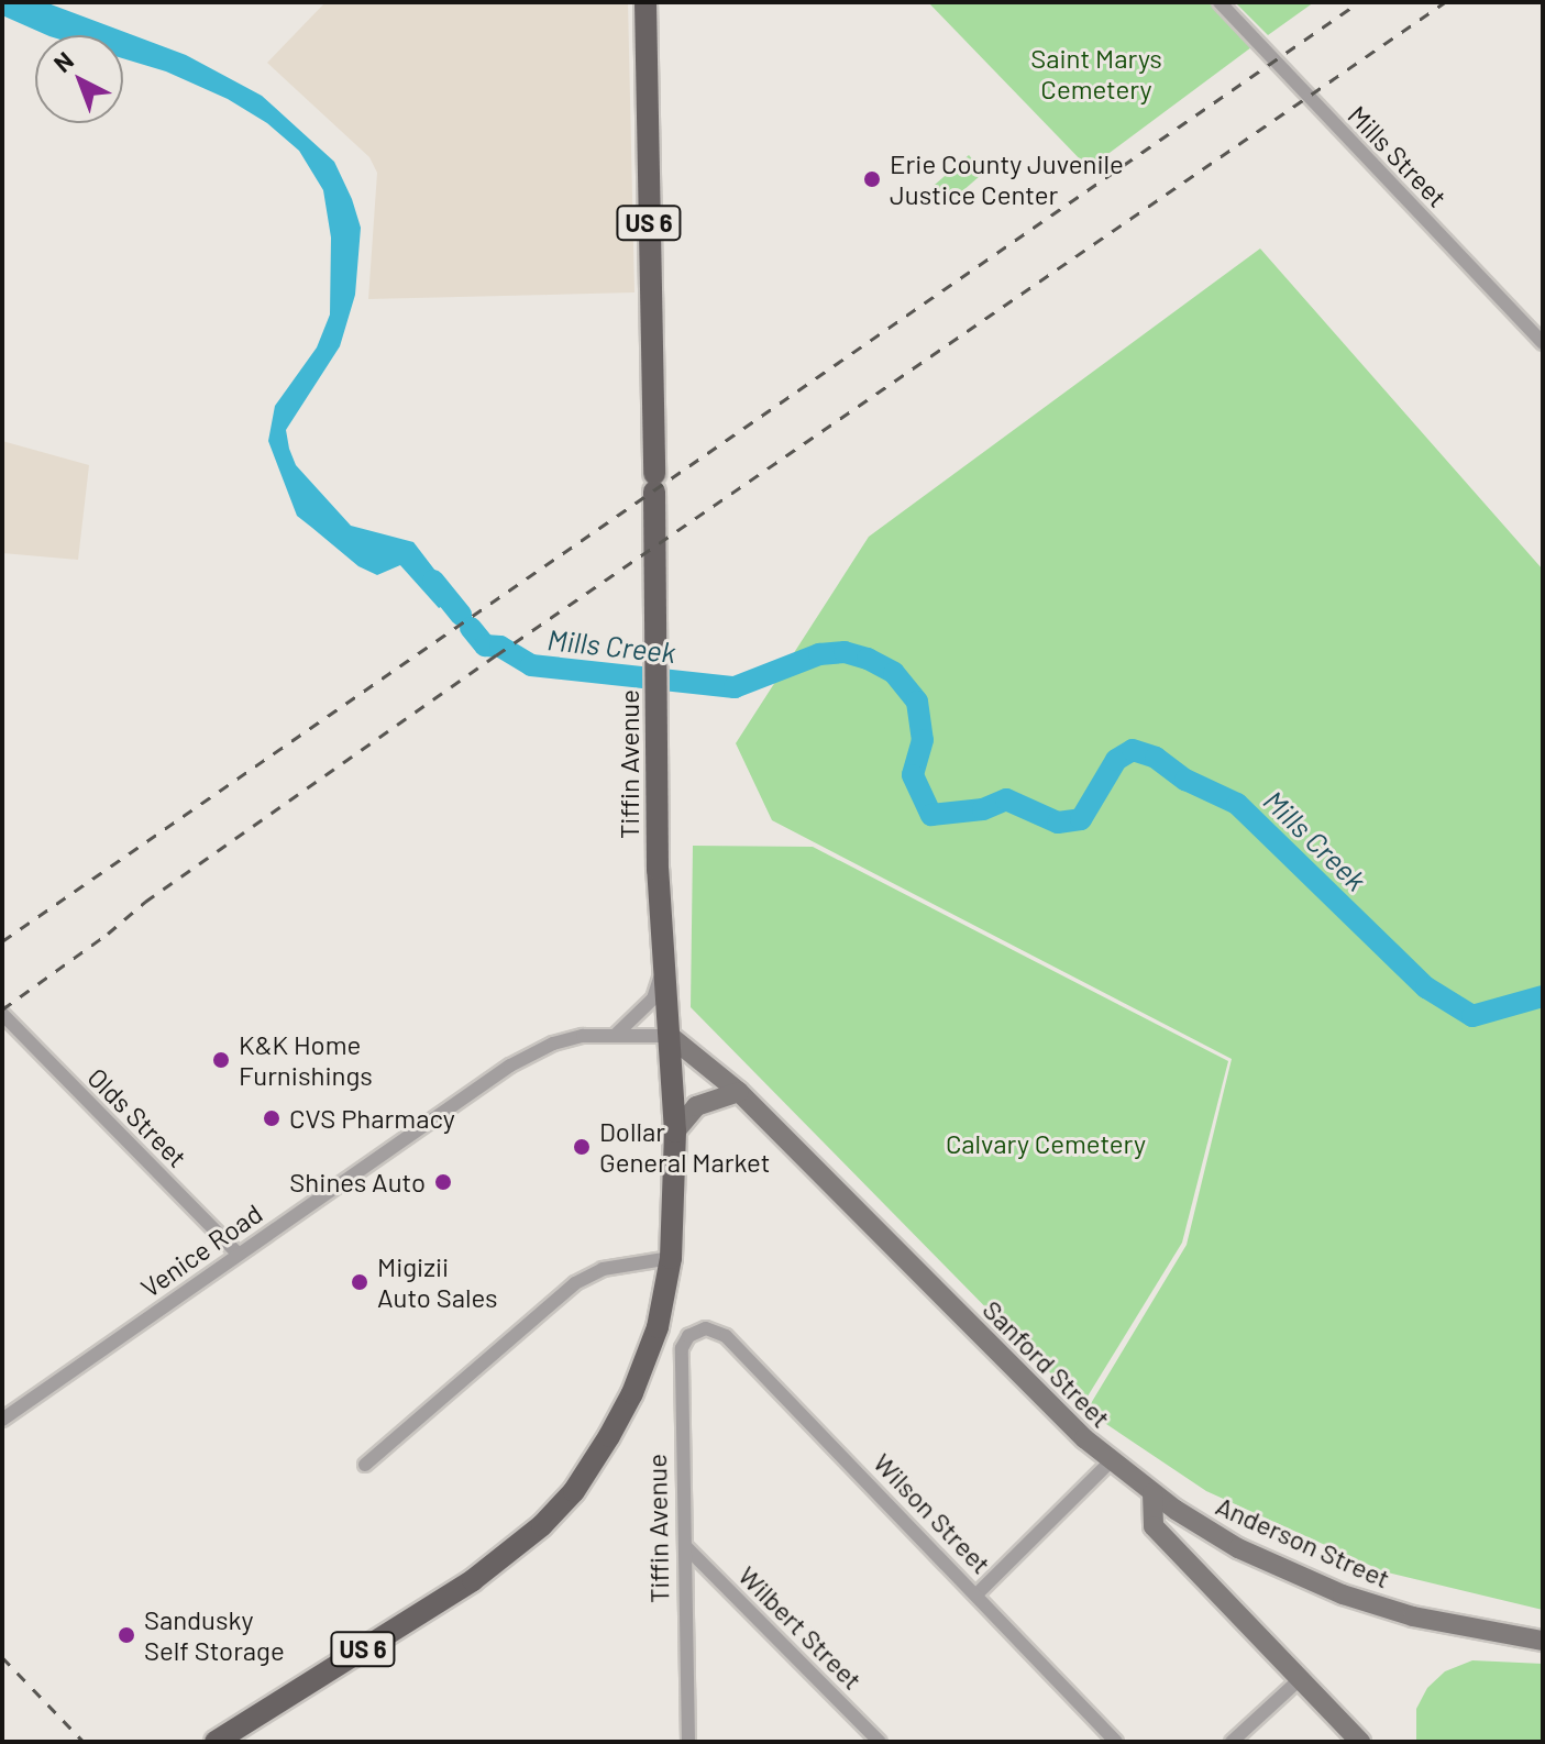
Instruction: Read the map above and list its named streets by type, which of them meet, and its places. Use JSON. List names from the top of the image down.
{
  "streets": {
    "main road": [
      "US 6",
      "Tiffin Avenue",
      "Sanford Street",
      "Anderson Street"
    ],
    "street": [
      "Mills Street",
      "Olds Street",
      "Venice Road",
      "Wilson Street",
      "Wilbert Street"
    ]
  },
  "crossings": [
    ["US 6", "Tiffin Avenue"],
    ["US 6", "Venice Road"],
    ["US 6", "Sanford Street"],
    ["Tiffin Avenue", "Venice Road"],
    ["Tiffin Avenue", "Sanford Street"],
    ["Tiffin Avenue", "Wilson Street"],
    ["Tiffin Avenue", "Wilbert Street"],
    ["Olds Street", "Venice Road"],
    ["Venice Road", "Sanford Street"],
    ["Sanford Street", "Anderson Street"]
  ],
  "water": ["Mills Creek"],
  "parks": ["Saint Marys Cemetery", "Calvary Cemetery"],
  "places": [
    "Erie County Juvenile Justice Center",
    "K&K Home Furnishings",
    "CVS Pharmacy",
    "Dollar General Market",
    "Shines Auto",
    "Migizii Auto Sales",
    "Sandusky Self Storage"
  ],
  "north": "top left"
}
